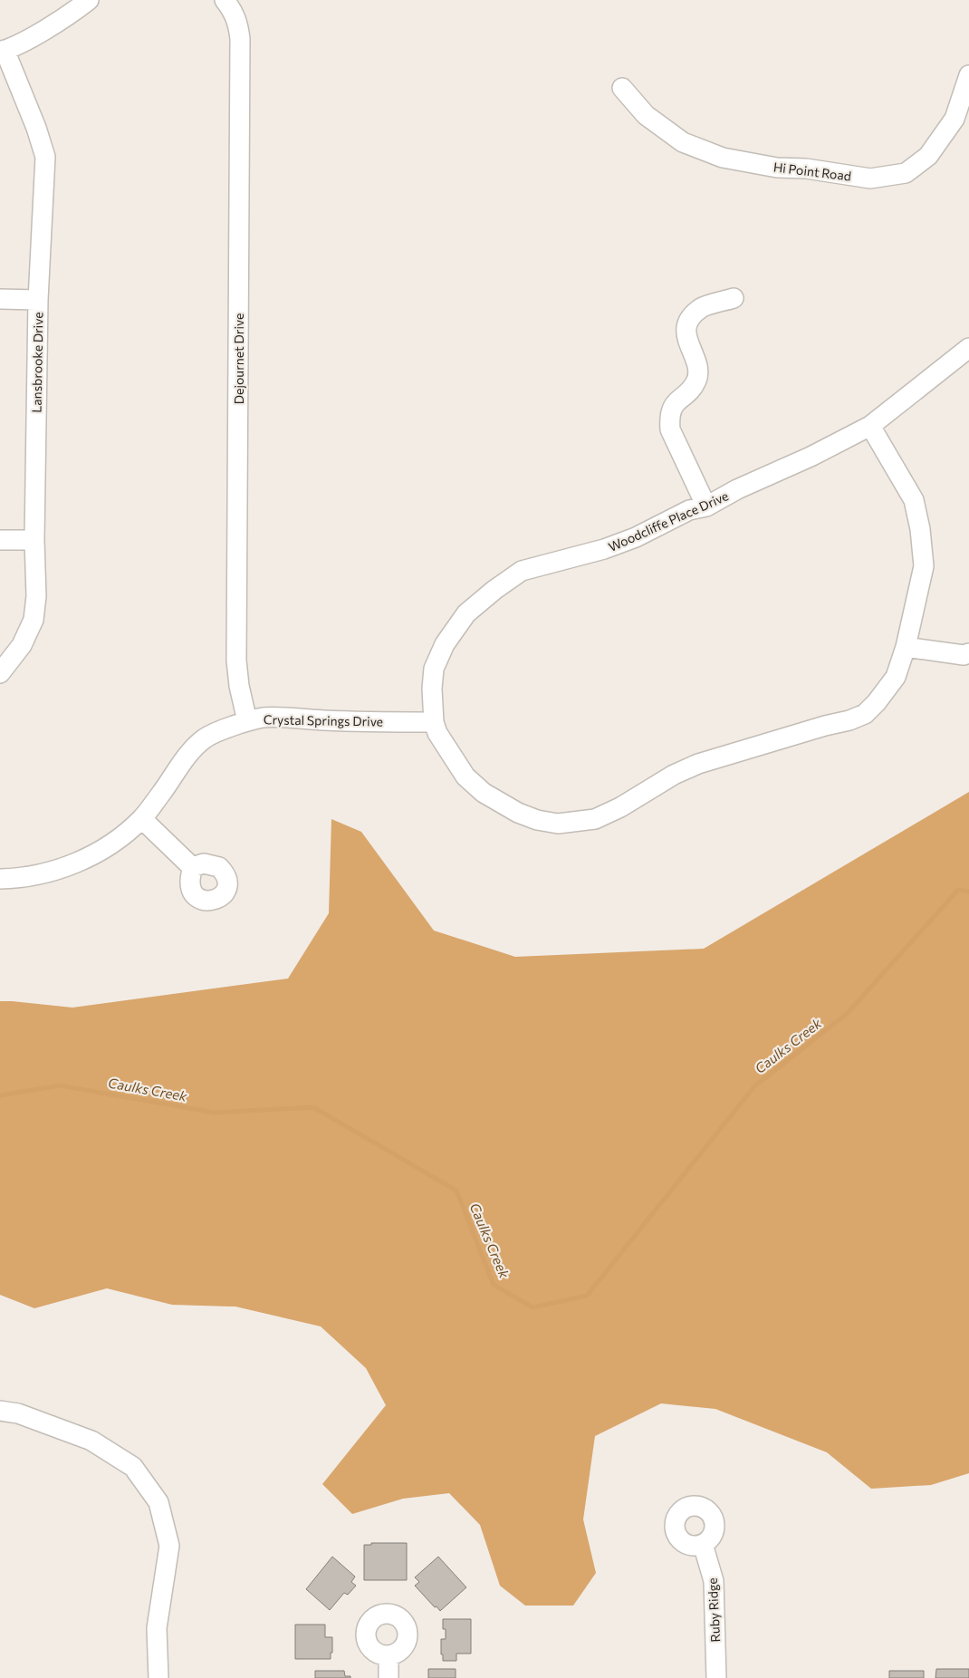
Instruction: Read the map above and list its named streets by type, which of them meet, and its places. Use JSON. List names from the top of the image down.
{
  "streets": {
    "street": [
      "Hi Point Road",
      "Dejournet Drive",
      "Lansbrooke Drive",
      "Woodcliffe Place Drive",
      "Crystal Springs Drive",
      "Ruby Ridge"
    ]
  },
  "crossings": [
    ["Dejournet Drive", "Crystal Springs Drive"],
    ["Woodcliffe Place Drive", "Crystal Springs Drive"]
  ],
  "water": ["Caulks Creek"]
}
